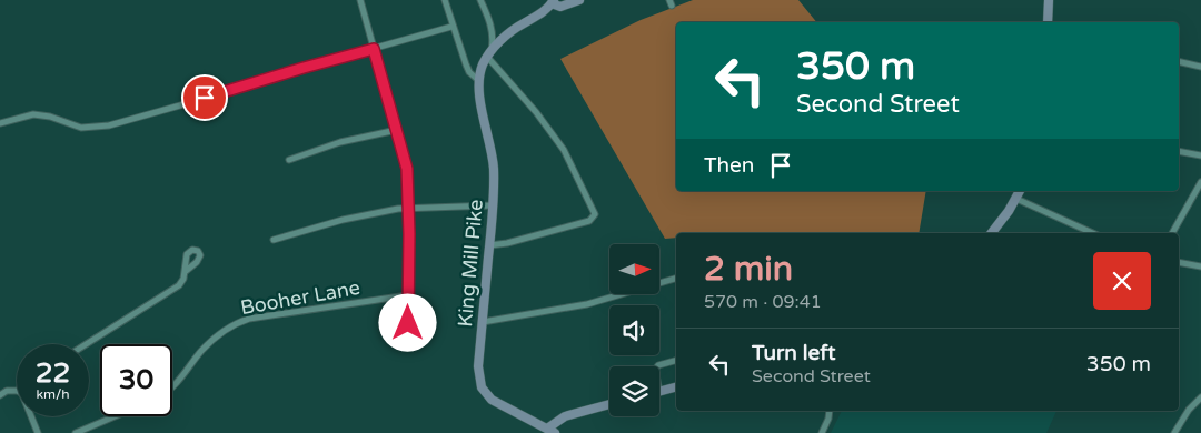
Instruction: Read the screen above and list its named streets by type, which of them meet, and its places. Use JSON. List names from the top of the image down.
{
  "streets": {
    "main road": ["King Mill Pike"],
    "street": ["Booher Lane"]
  },
  "north": "right",
  "page": {
    "turn": ["350 m", "Second Street"],
    "then": "Then",
    "heading": ["2 min", "570 m · 09:41"],
    "list": [
      {
        "name": "Turn left",
        "note": "Second Street",
        "value": "350 m"
      }
    ],
    "speed": "22 km/h",
    "limit": "30"
  }
}
